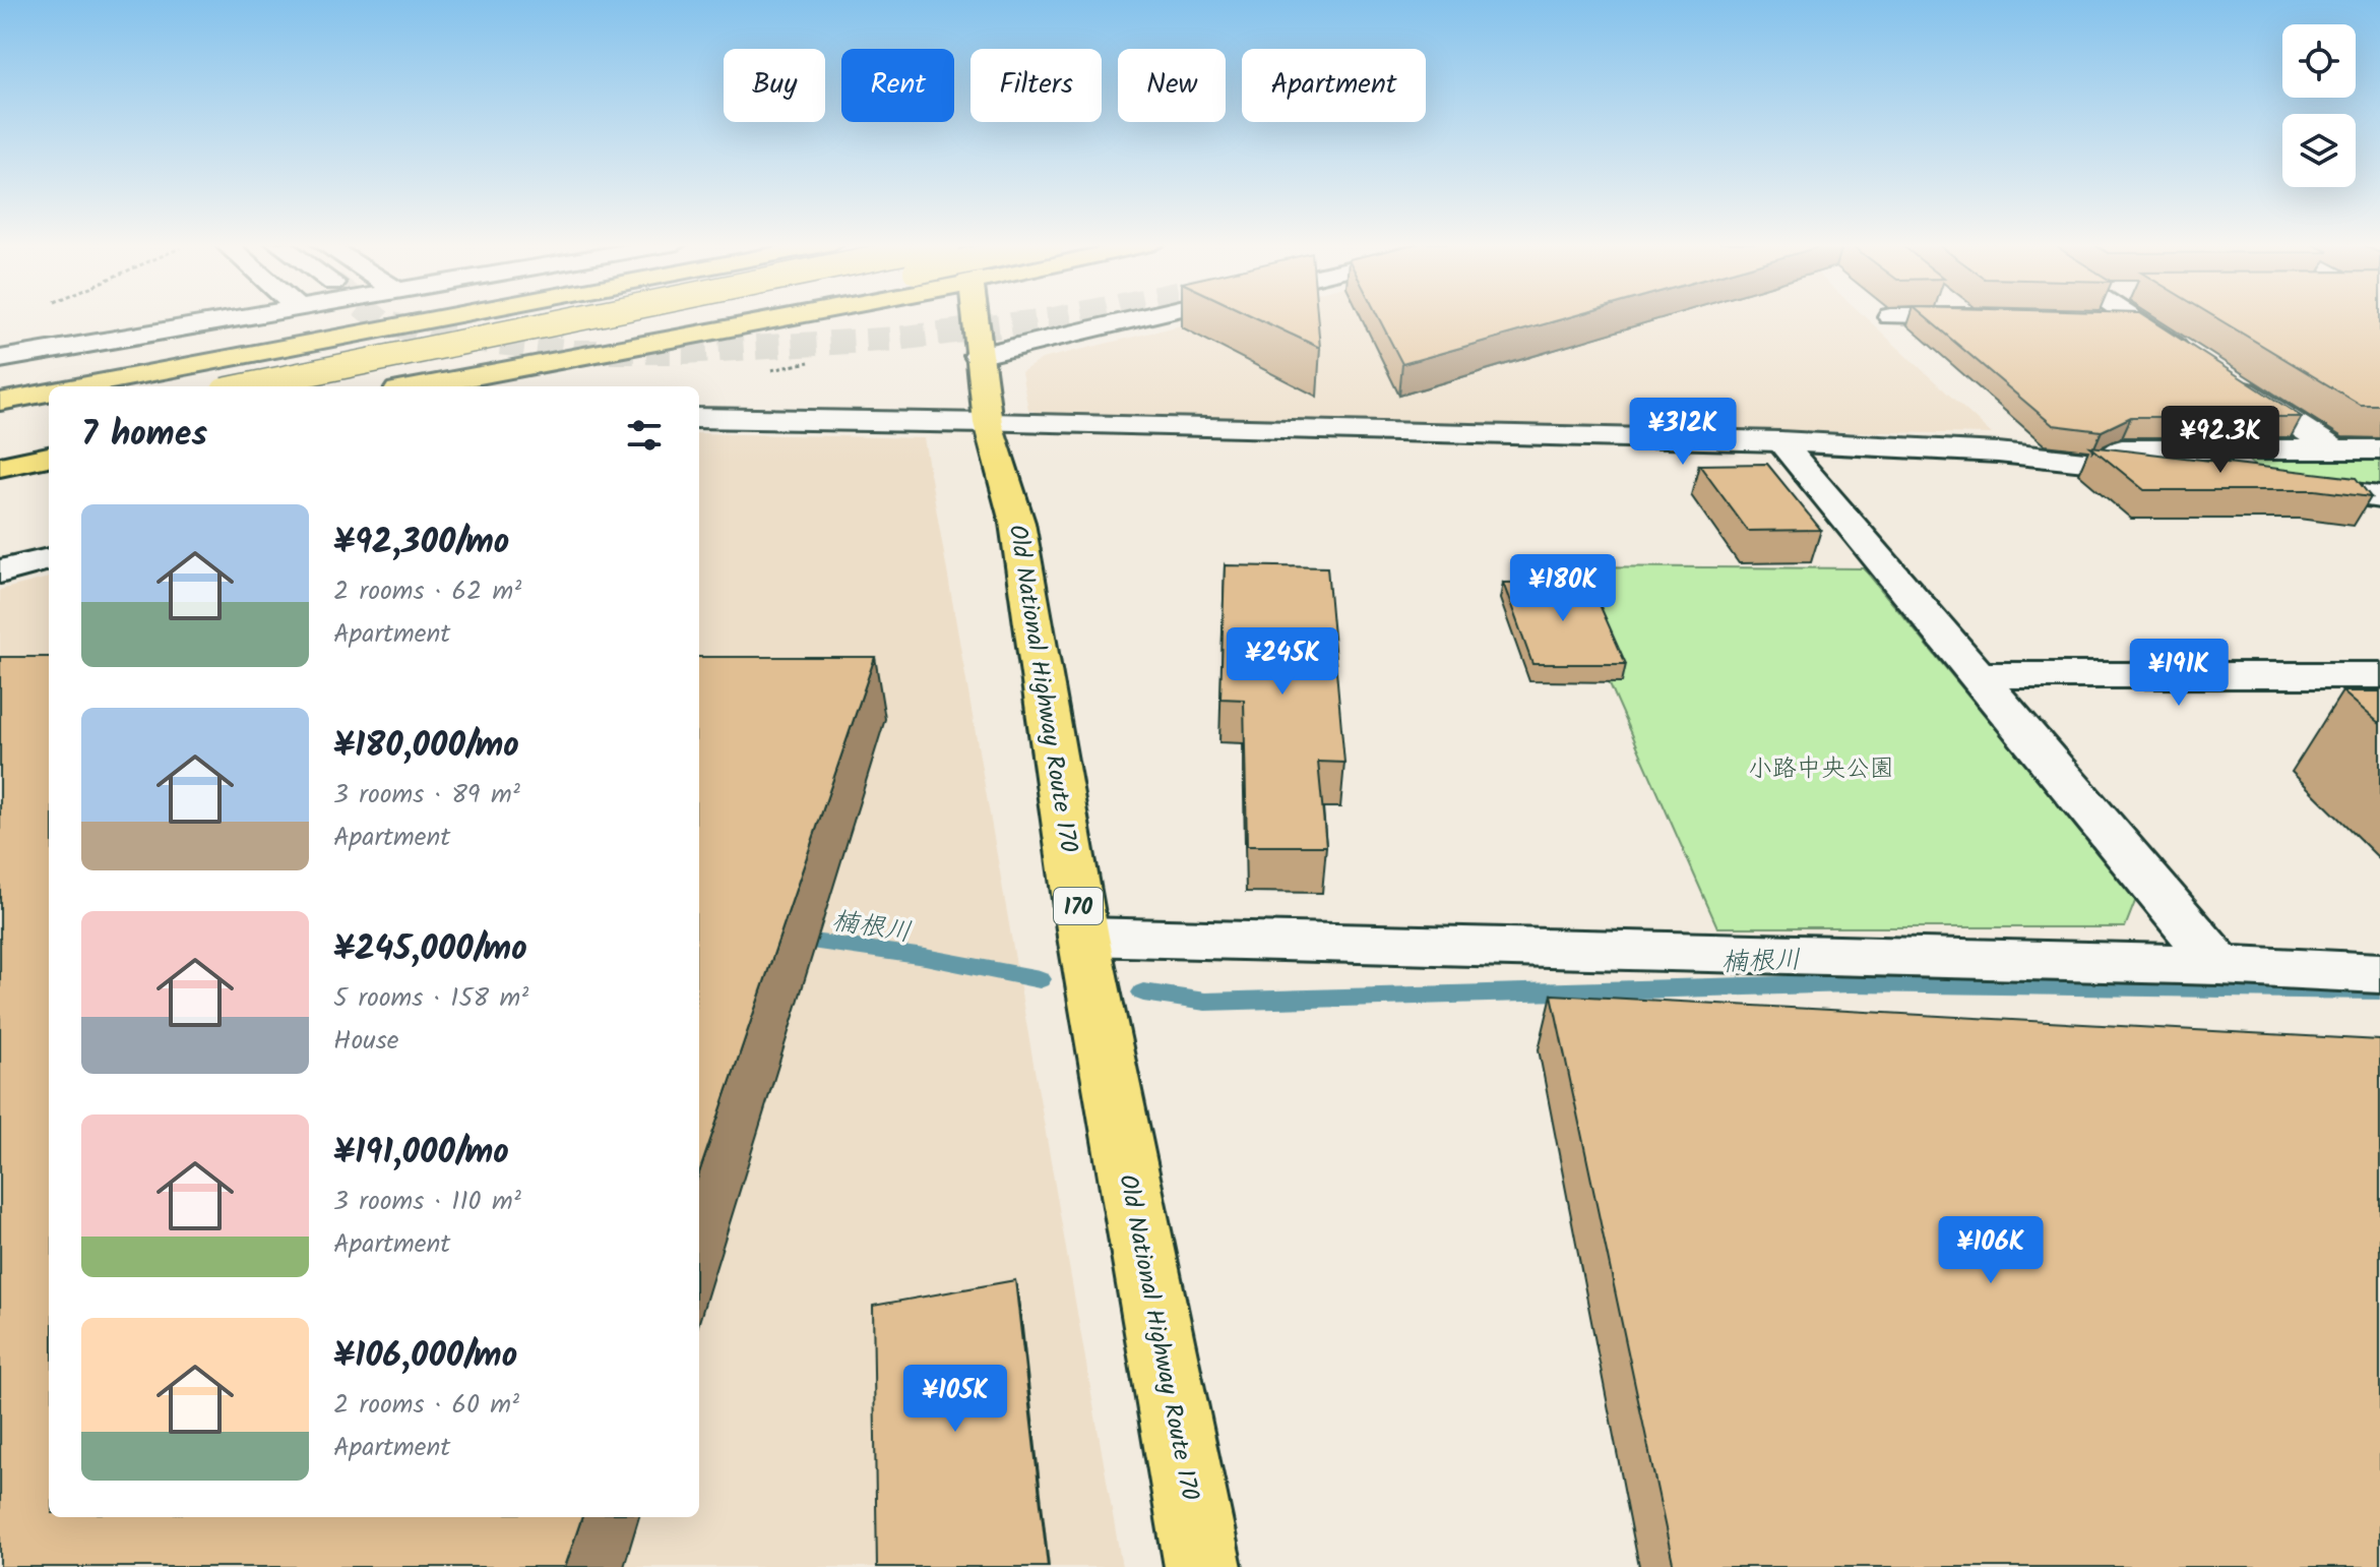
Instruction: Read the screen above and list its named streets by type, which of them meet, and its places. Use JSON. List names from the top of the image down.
{
  "streets": {
    "highway": ["Old National Highway Route 170", "170"]
  },
  "water": ["楠根川"],
  "parks": ["小路中央公園"],
  "page": {
    "chip": [
      "Buy",
      "Rent",
      "Filters",
      "New",
      "Apartment"
    ],
    "heading": "7 homes",
    "price": [
      "¥312K",
      "¥92.3K",
      "¥180K",
      "¥245K",
      "¥191K",
      "¥106K",
      "¥105K"
    ],
    "list": [
      {
        "name": "¥92,300/mo",
        "note": "2 rooms · 62 m² · Apartment"
      },
      {
        "name": "¥180,000/mo",
        "note": "3 rooms · 89 m² · Apartment"
      },
      {
        "name": "¥245,000/mo",
        "note": "5 rooms · 158 m² · House"
      },
      {
        "name": "¥191,000/mo",
        "note": "3 rooms · 110 m² · Apartment"
      },
      {
        "name": "¥106,000/mo",
        "note": "2 rooms · 60 m² · Apartment"
      }
    ]
  }
}
